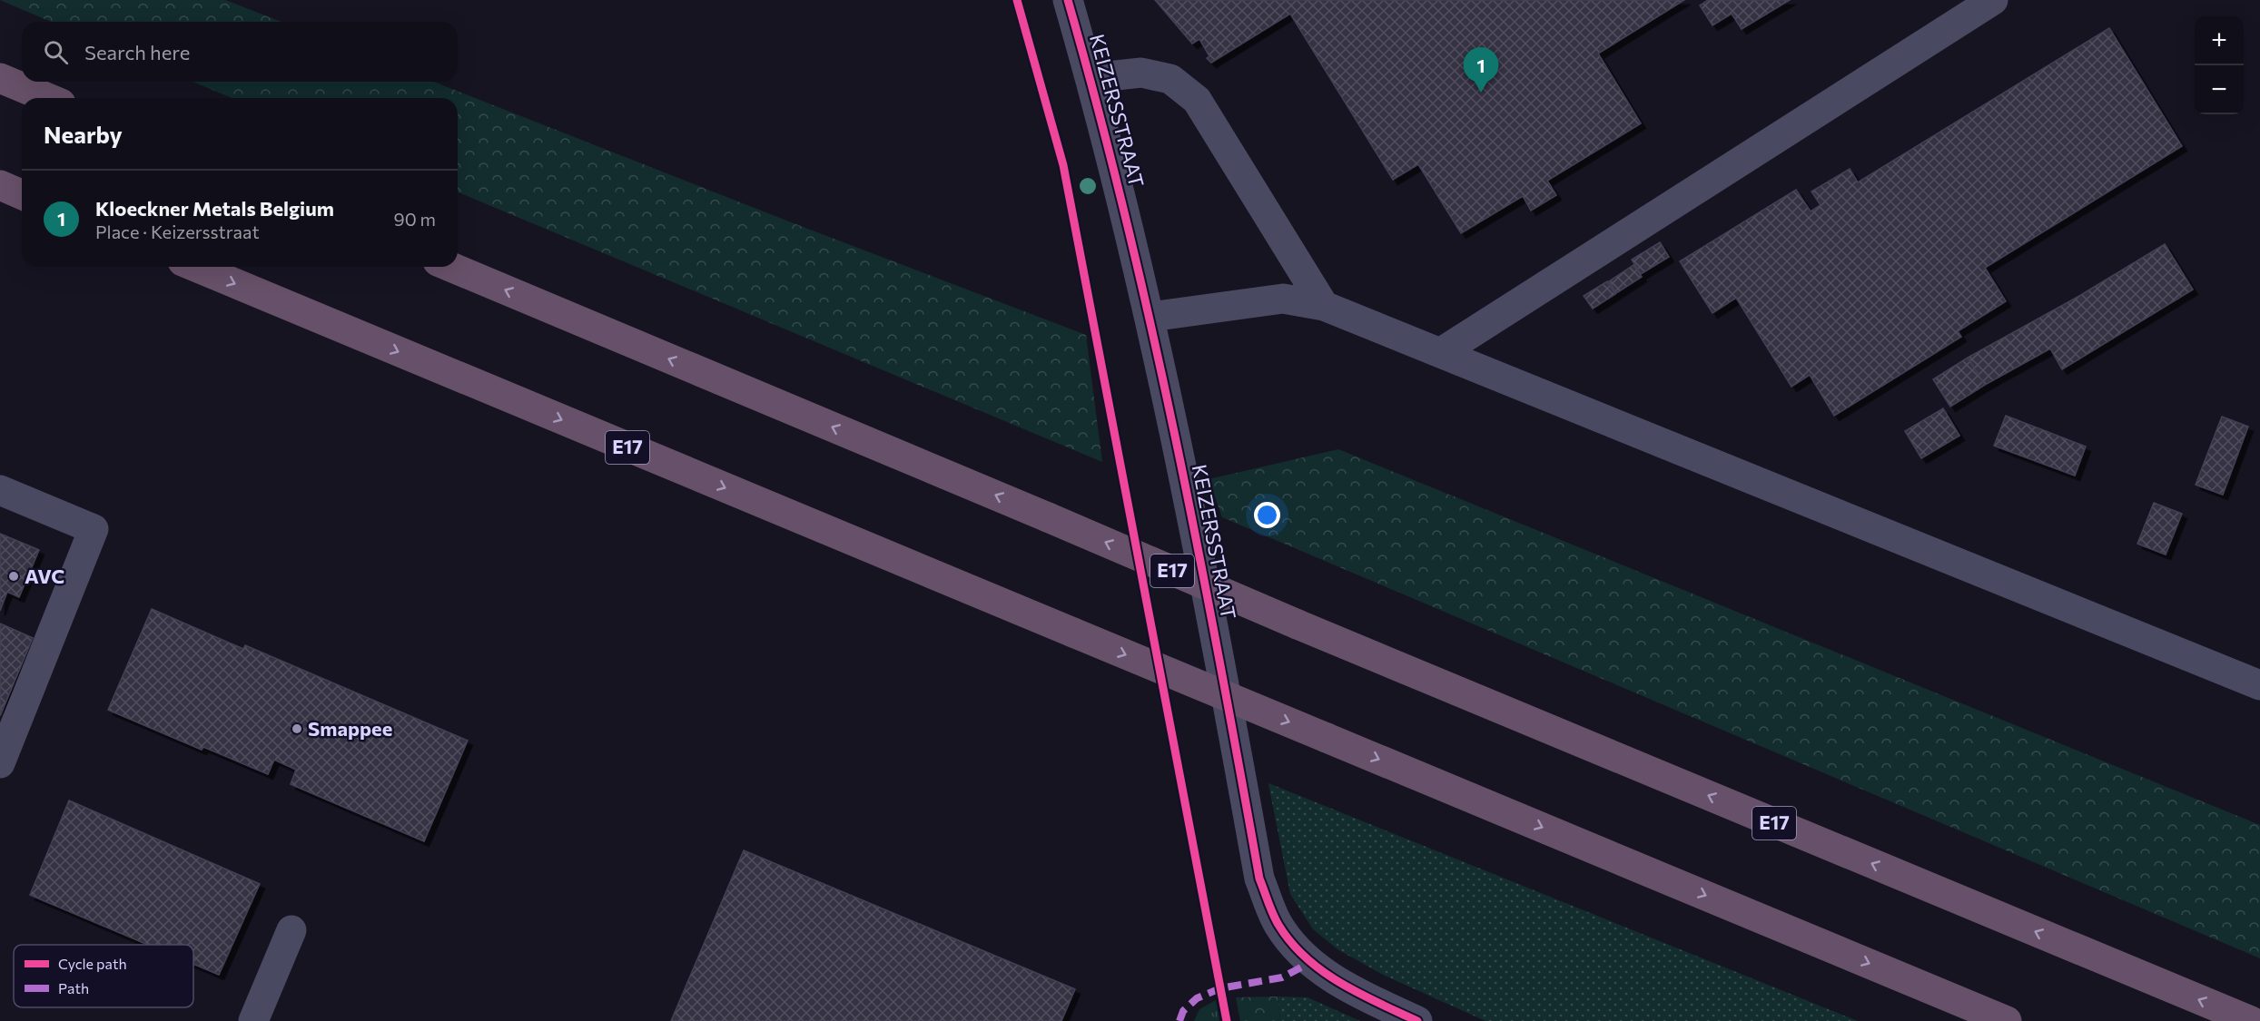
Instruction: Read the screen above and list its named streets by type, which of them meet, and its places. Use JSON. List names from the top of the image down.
{
  "streets": {
    "highway": ["E17"],
    "street": ["KEIZERSSTRAAT"]
  },
  "places": ["AVC", "Smappee"],
  "legend": ["Cycle path", "Path"],
  "page": {
    "map_buttons": ["+", "−"],
    "search": "Search here",
    "pins": "1",
    "heading": "Nearby",
    "list": [
      {
        "mark": "1",
        "name": "Kloeckner Metals Belgium",
        "note": "Place · Keizersstraat",
        "value": "90 m"
      }
    ]
  }
}
